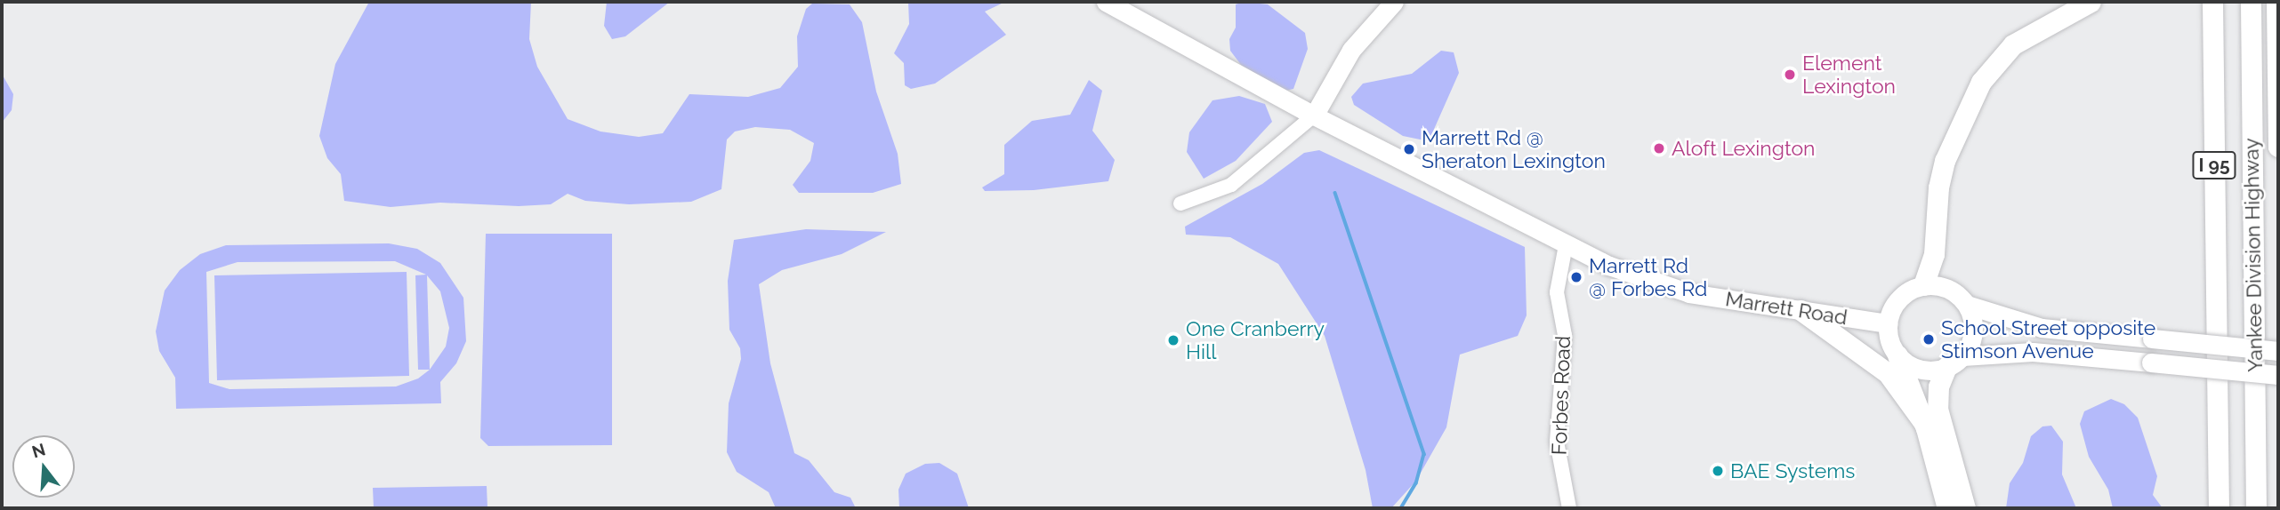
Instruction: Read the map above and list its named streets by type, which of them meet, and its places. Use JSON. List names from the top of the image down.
{
  "streets": {
    "highway": ["I 95", "Yankee Division Highway"],
    "main road": ["Marrett Road"],
    "street": ["Forbes Road"]
  },
  "crossings": [
    ["Marrett Road", "Forbes Road"]
  ],
  "places": [
    "Element Lexington",
    "Aloft Lexington",
    "Marrett Rd @ Sheraton Lexington",
    "Marrett Rd @ Forbes Rd",
    "School Street opposite Stimson Avenue",
    "One Cranberry Hill",
    "BAE Systems"
  ],
  "north": "top"
}
